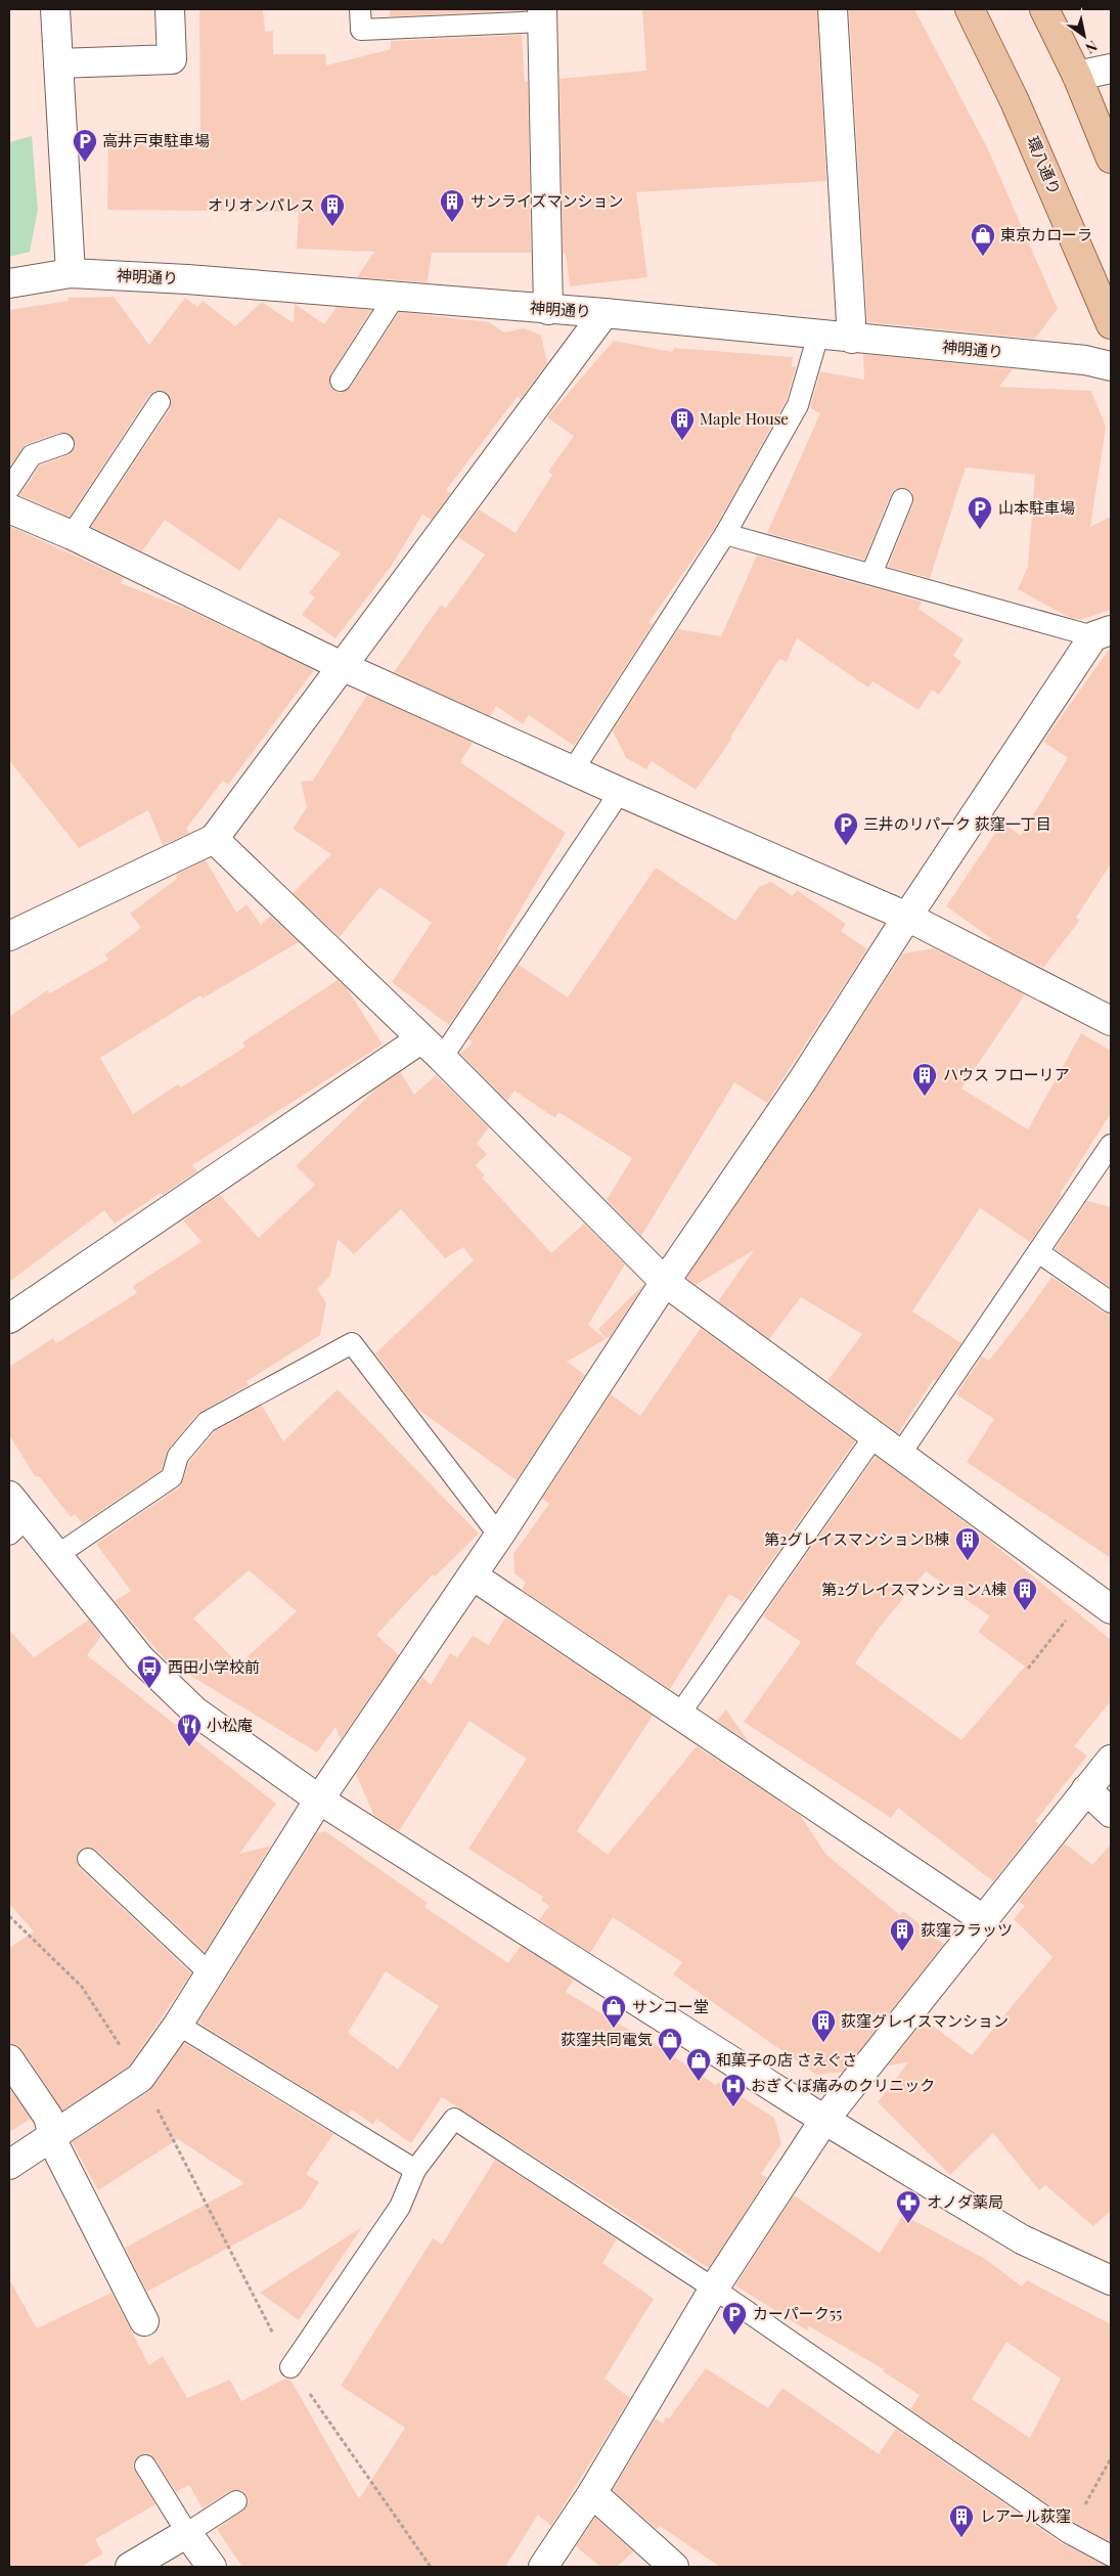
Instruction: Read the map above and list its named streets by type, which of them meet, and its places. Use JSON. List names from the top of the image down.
{
  "streets": {
    "main road": ["環八通り"],
    "street": ["神明通り"]
  },
  "places": {
    "parking": [
      "高井戸東駐車場",
      "山本駐車場",
      "三井のリパーク 荻窪一丁目",
      "カーパーク55"
    ],
    "building": [
      "サンライズマンション",
      "オリオンパレス",
      "Maple House",
      "ハウス フローリア",
      "第2グレイスマンションB棟",
      "第2グレイスマンションA棟",
      "荻窪フラッツ",
      "荻窪グレイスマンション",
      "レアール荻窪"
    ],
    "shop": [
      "東京カローラ",
      "サンコー堂",
      "荻窪共同電気",
      "和菓子の店 さえぐさ"
    ],
    "bus stop": ["西田小学校前"],
    "restaurant": ["小松庵"],
    "hospital": ["おぎくぼ痛みのクリニック"],
    "pharmacy": ["オノダ薬局"]
  },
  "north": "bottom right"
}
